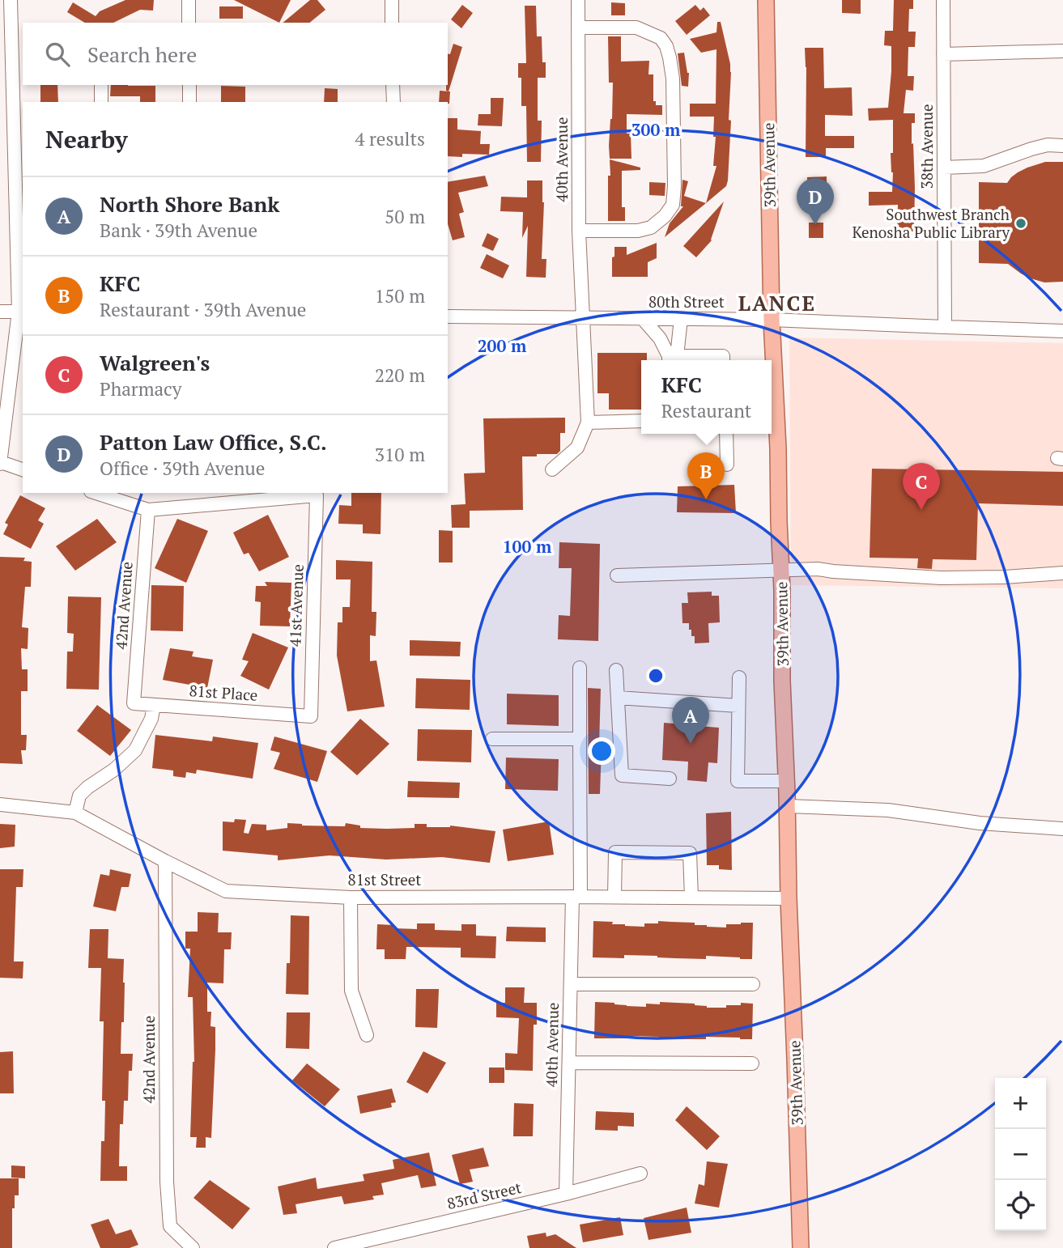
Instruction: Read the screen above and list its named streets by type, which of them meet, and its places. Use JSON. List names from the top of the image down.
{
  "streets": {
    "main road": ["39th Avenue"],
    "street": [
      "38th Avenue",
      "40th Avenue",
      "80th Street",
      "42nd Avenue",
      "41st Avenue",
      "81st Place",
      "81st Street",
      "83rd Street"
    ]
  },
  "crossings": [
    ["38th Avenue", "80th Street"],
    ["40th Avenue", "80th Street"],
    ["40th Avenue", "81st Street"],
    ["40th Avenue", "83rd Street"],
    ["39th Avenue", "80th Street"],
    ["39th Avenue", "81st Street"],
    ["42nd Avenue", "41st Avenue"],
    ["42nd Avenue", "81st Place"],
    ["42nd Avenue", "81st Street"],
    ["41st Avenue", "81st Place"]
  ],
  "districts": ["LANCE"],
  "places": ["Southwest Branch Kenosha Public Library"],
  "page": {
    "search": "Search here",
    "heading": ["Nearby", "4 results"],
    "list": [
      {
        "mark": "A",
        "name": "North Shore Bank",
        "note": "Bank · 39th Avenue",
        "value": "50 m"
      },
      {
        "mark": "B",
        "name": "KFC",
        "note": "Restaurant · 39th Avenue",
        "value": "150 m"
      },
      {
        "mark": "C",
        "name": "Walgreen's",
        "note": "Pharmacy",
        "value": "220 m"
      },
      {
        "mark": "D",
        "name": "Patton Law Office, S.C.",
        "note": "Office · 39th Avenue",
        "value": "310 m"
      }
    ],
    "pins": [
      "D",
      "B",
      "C",
      "A"
    ],
    "popup": ["KFC", "Restaurant"],
    "map_buttons": ["+", "−"]
  },
  "rings": ["300 m", "200 m", "100 m"]
}
